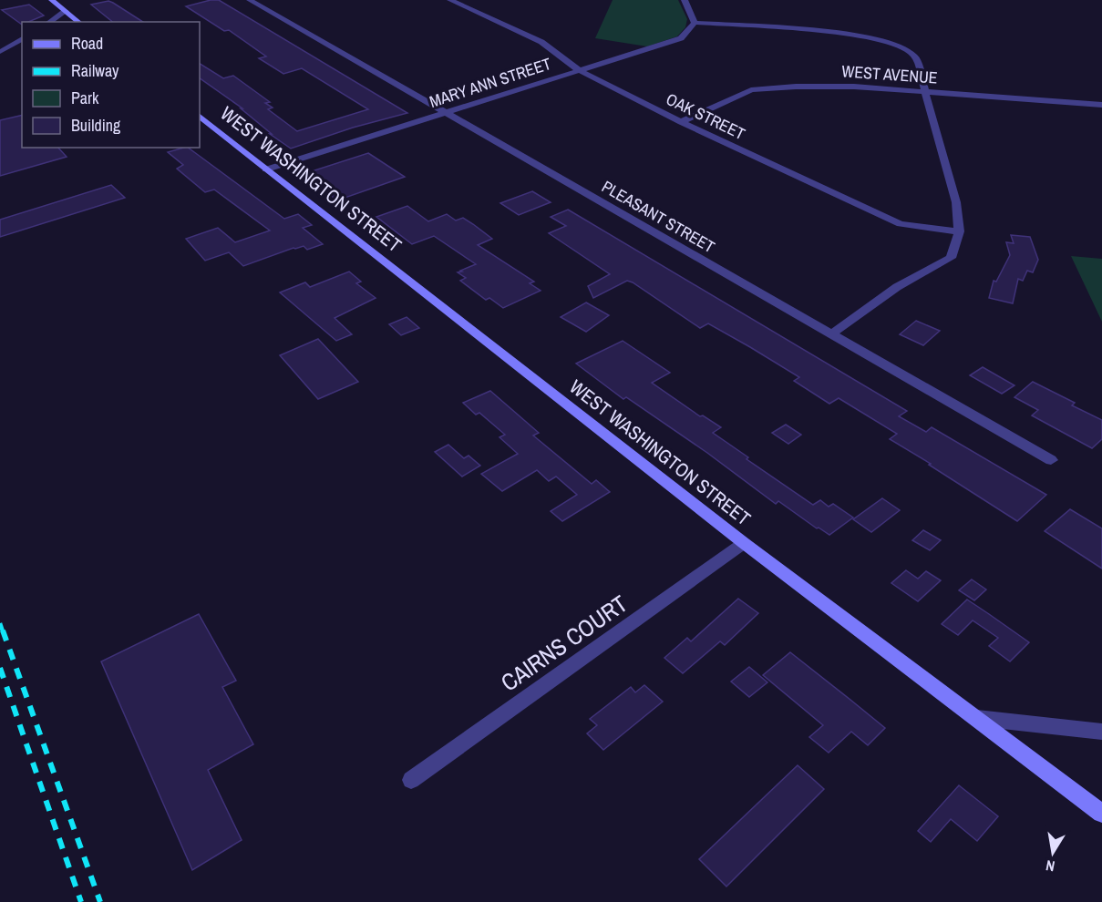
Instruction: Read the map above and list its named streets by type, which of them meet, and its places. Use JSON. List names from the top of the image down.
{
  "streets": {
    "main road": ["WEST WASHINGTON STREET"],
    "street": [
      "WEST AVENUE",
      "MARY ANN STREET",
      "OAK STREET",
      "PLEASANT STREET",
      "CAIRNS COURT"
    ]
  },
  "crossings": [
    ["WEST AVENUE", "OAK STREET"],
    ["MARY ANN STREET", "OAK STREET"],
    ["MARY ANN STREET", "WEST WASHINGTON STREET"],
    ["MARY ANN STREET", "PLEASANT STREET"],
    ["WEST WASHINGTON STREET", "CAIRNS COURT"]
  ],
  "legend": [
    "Road",
    "Railway",
    "Park",
    "Building"
  ],
  "north": "bottom"
}
